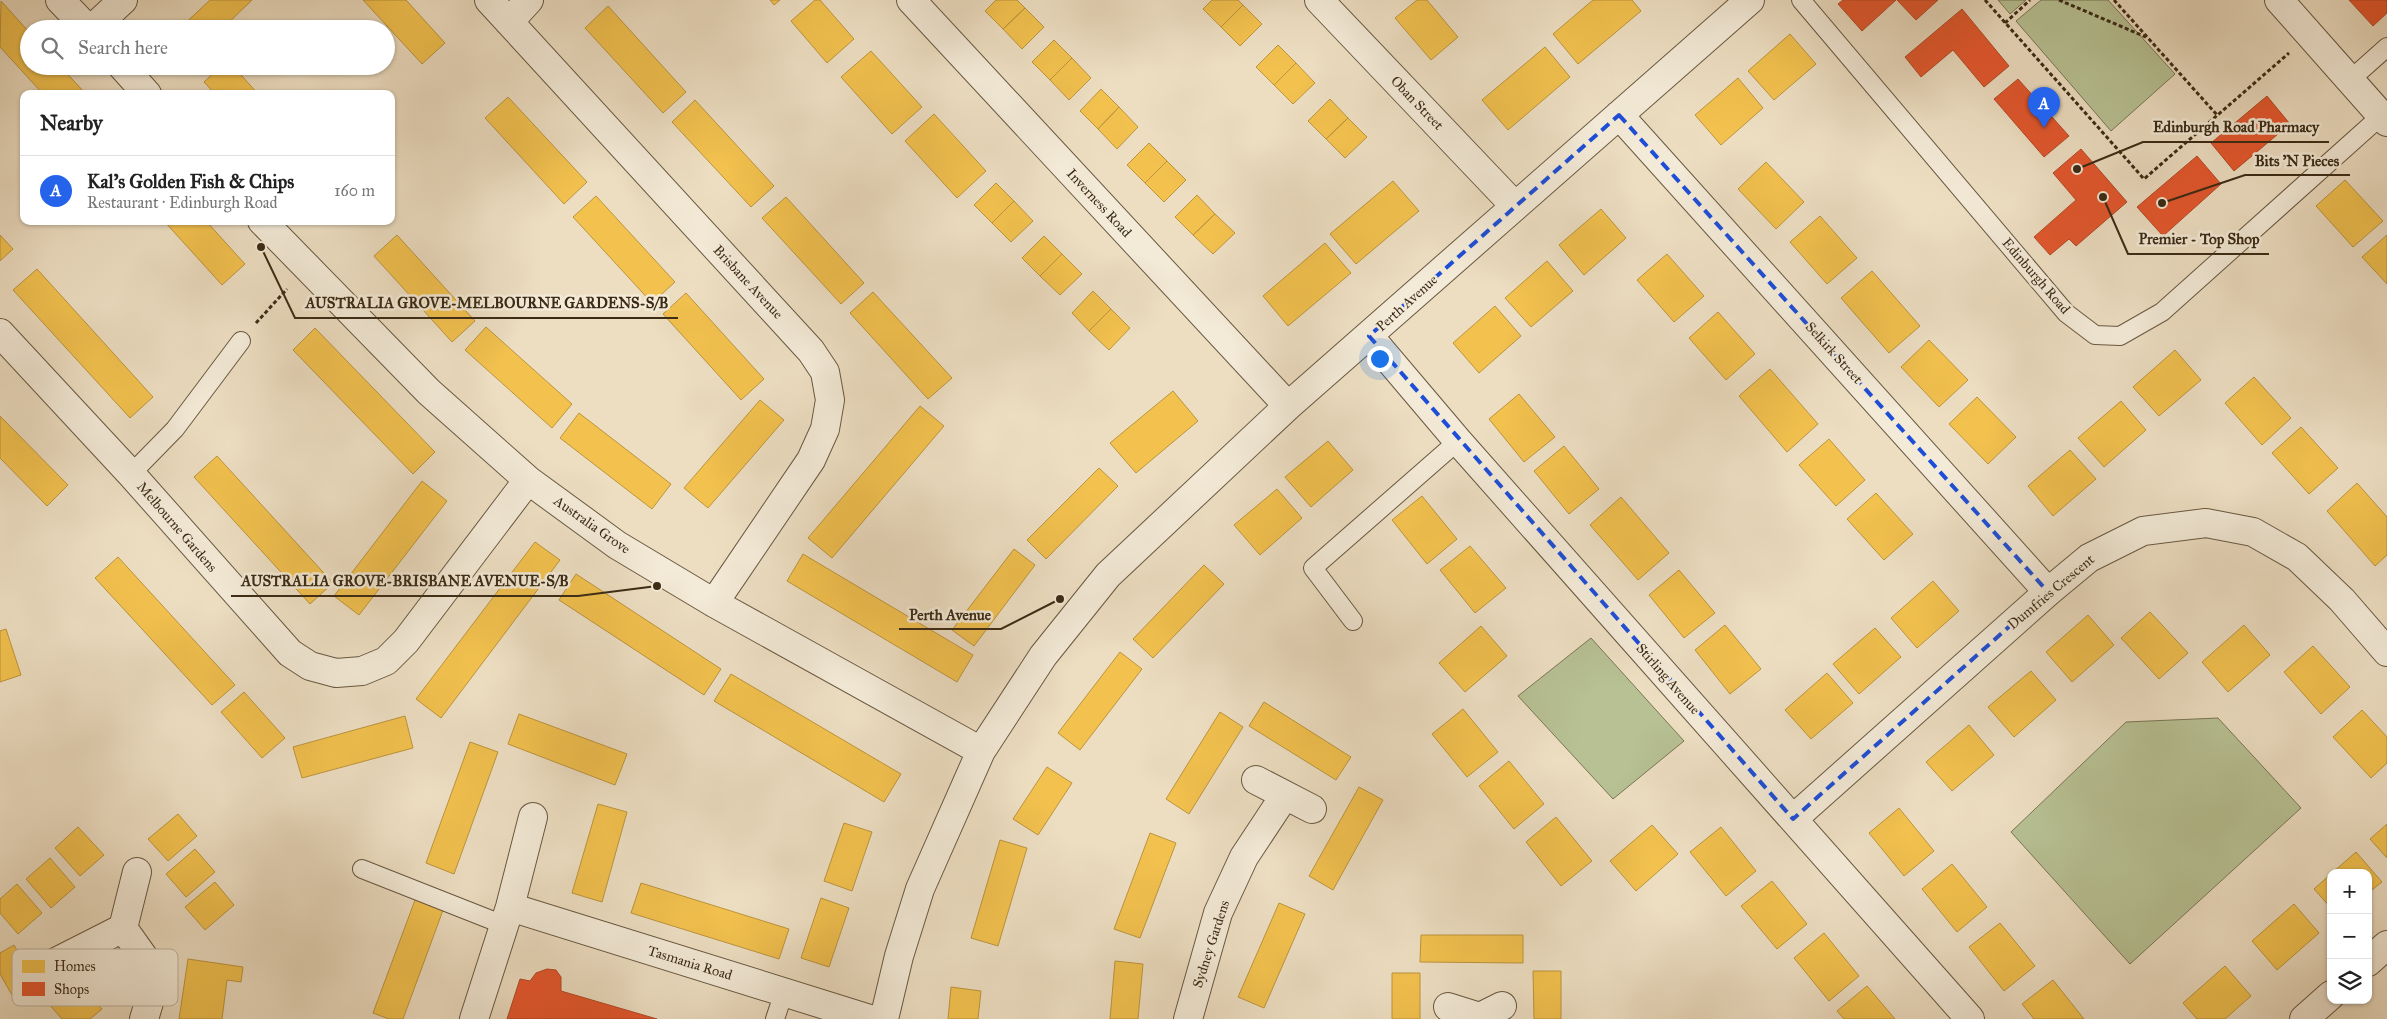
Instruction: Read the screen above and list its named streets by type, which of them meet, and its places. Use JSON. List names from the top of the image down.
{
  "streets": {
    "street": [
      "Oban Street",
      "Inverness Road",
      "Edinburgh Road",
      "Brisbane Avenue",
      "Perth Avenue",
      "Selkirk Street",
      "Australia Grove",
      "Melbourne Gardens",
      "Dumfries Crescent",
      "Stirling Avenue",
      "Sydney Gardens",
      "Tasmania Road"
    ]
  },
  "crossings": [
    ["Oban Street", "Perth Avenue"],
    ["Inverness Road", "Perth Avenue"],
    ["Brisbane Avenue", "Australia Grove"],
    ["Perth Avenue", "Selkirk Street"],
    ["Perth Avenue", "Australia Grove"],
    ["Perth Avenue", "Stirling Avenue"],
    ["Selkirk Street", "Dumfries Crescent"],
    ["Australia Grove", "Melbourne Gardens"],
    ["Dumfries Crescent", "Stirling Avenue"]
  ],
  "places": [
    "Edinburgh Road Pharmacy",
    "Premier - Top Shop",
    "Bits 'N Pieces",
    "AUSTRALIA GROVE-MELBOURNE GARDENS-S/B",
    "AUSTRALIA GROVE-BRISBANE AVENUE-S/B",
    "Perth Avenue"
  ],
  "legend": ["Homes", "Shops"],
  "page": {
    "search": "Search here",
    "pins": "A",
    "heading": "Nearby",
    "list": [
      {
        "mark": "A",
        "name": "Kal's Golden Fish & Chips",
        "note": "Restaurant · Edinburgh Road",
        "value": "160 m"
      }
    ],
    "map_buttons": ["+", "−"]
  }
}
